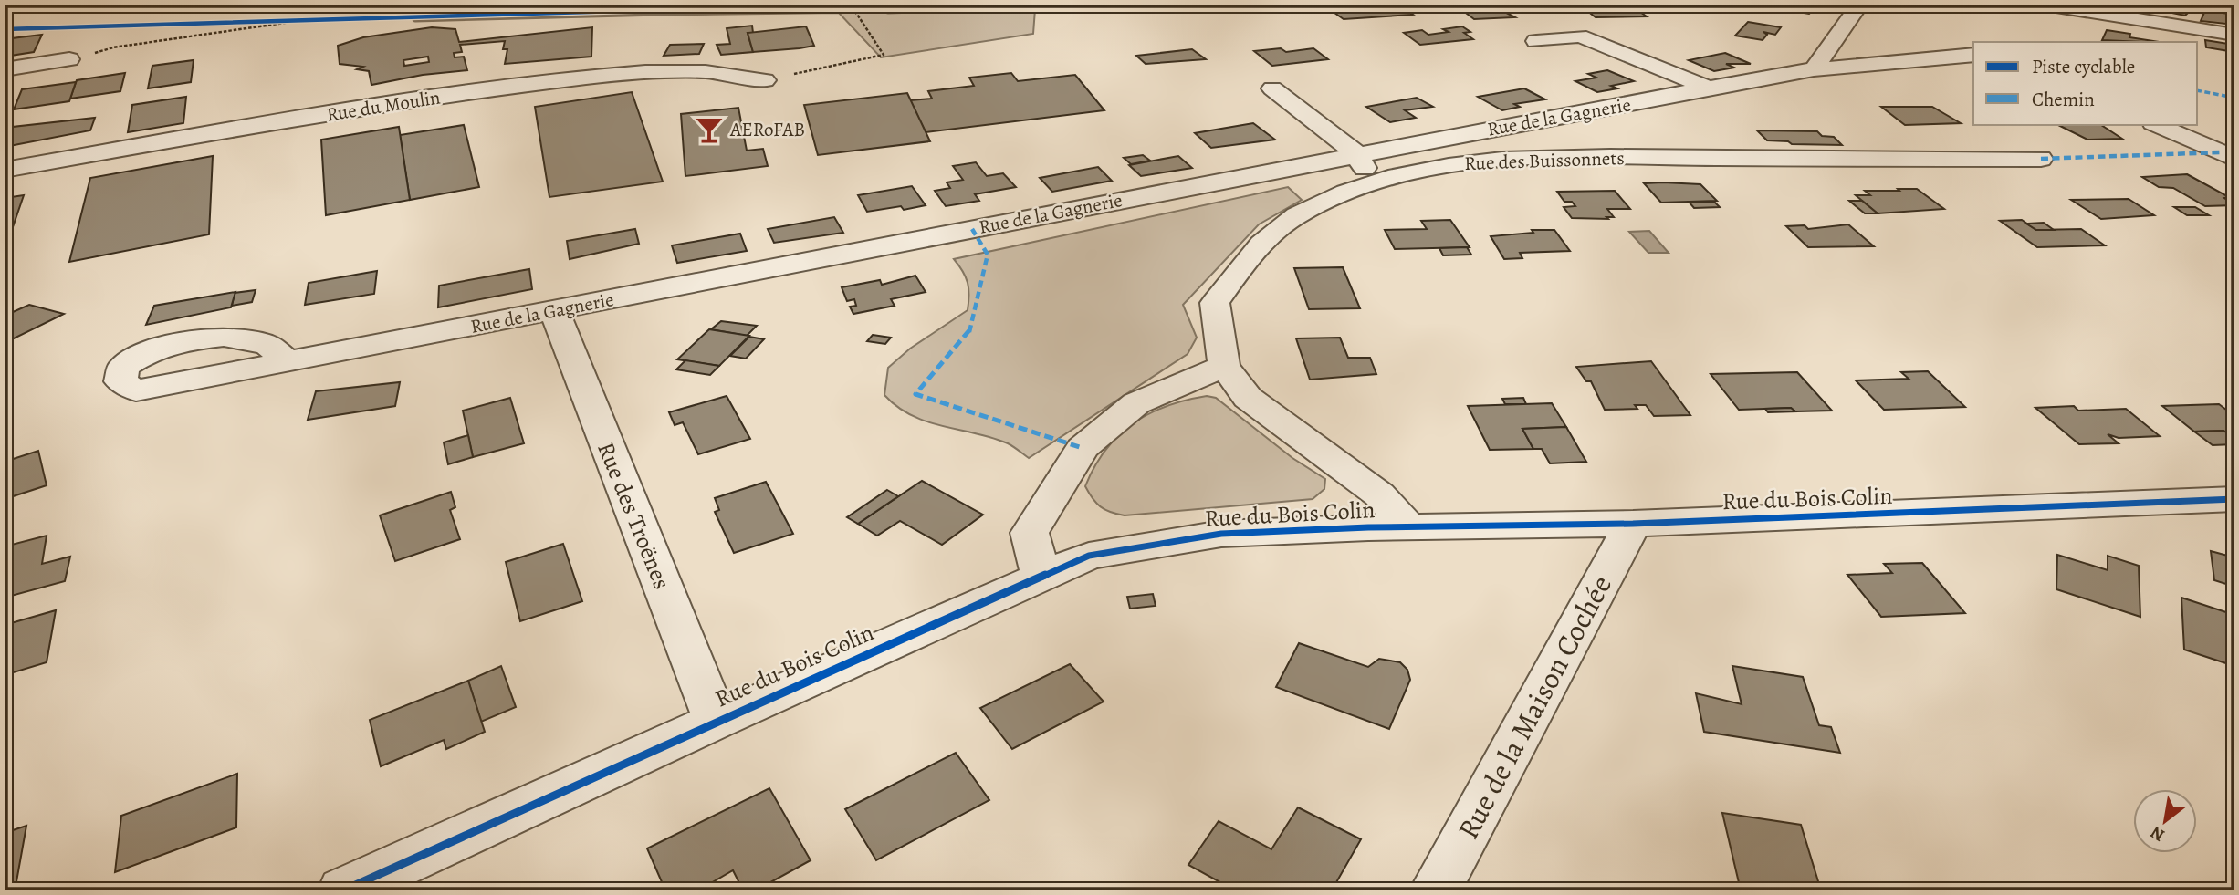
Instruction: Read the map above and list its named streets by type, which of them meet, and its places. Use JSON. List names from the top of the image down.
{
  "streets": {
    "street": [
      "Rue du Moulin",
      "Rue de la Gagnerie",
      "Rue des Buissonnets",
      "Rue du Bois Colin",
      "Rue des Troënes",
      "Rue de la Maison Cochée"
    ]
  },
  "crossings": [
    ["Rue de la Gagnerie", "Rue des Troënes"],
    ["Rue des Buissonnets", "Rue du Bois Colin"],
    ["Rue du Bois Colin", "Rue des Troënes"],
    ["Rue du Bois Colin", "Rue de la Maison Cochée"]
  ],
  "places": {
    "bar": ["AERoFAB"]
  },
  "legend": ["Piste cyclable", "Chemin"],
  "north": "bottom left"
}
